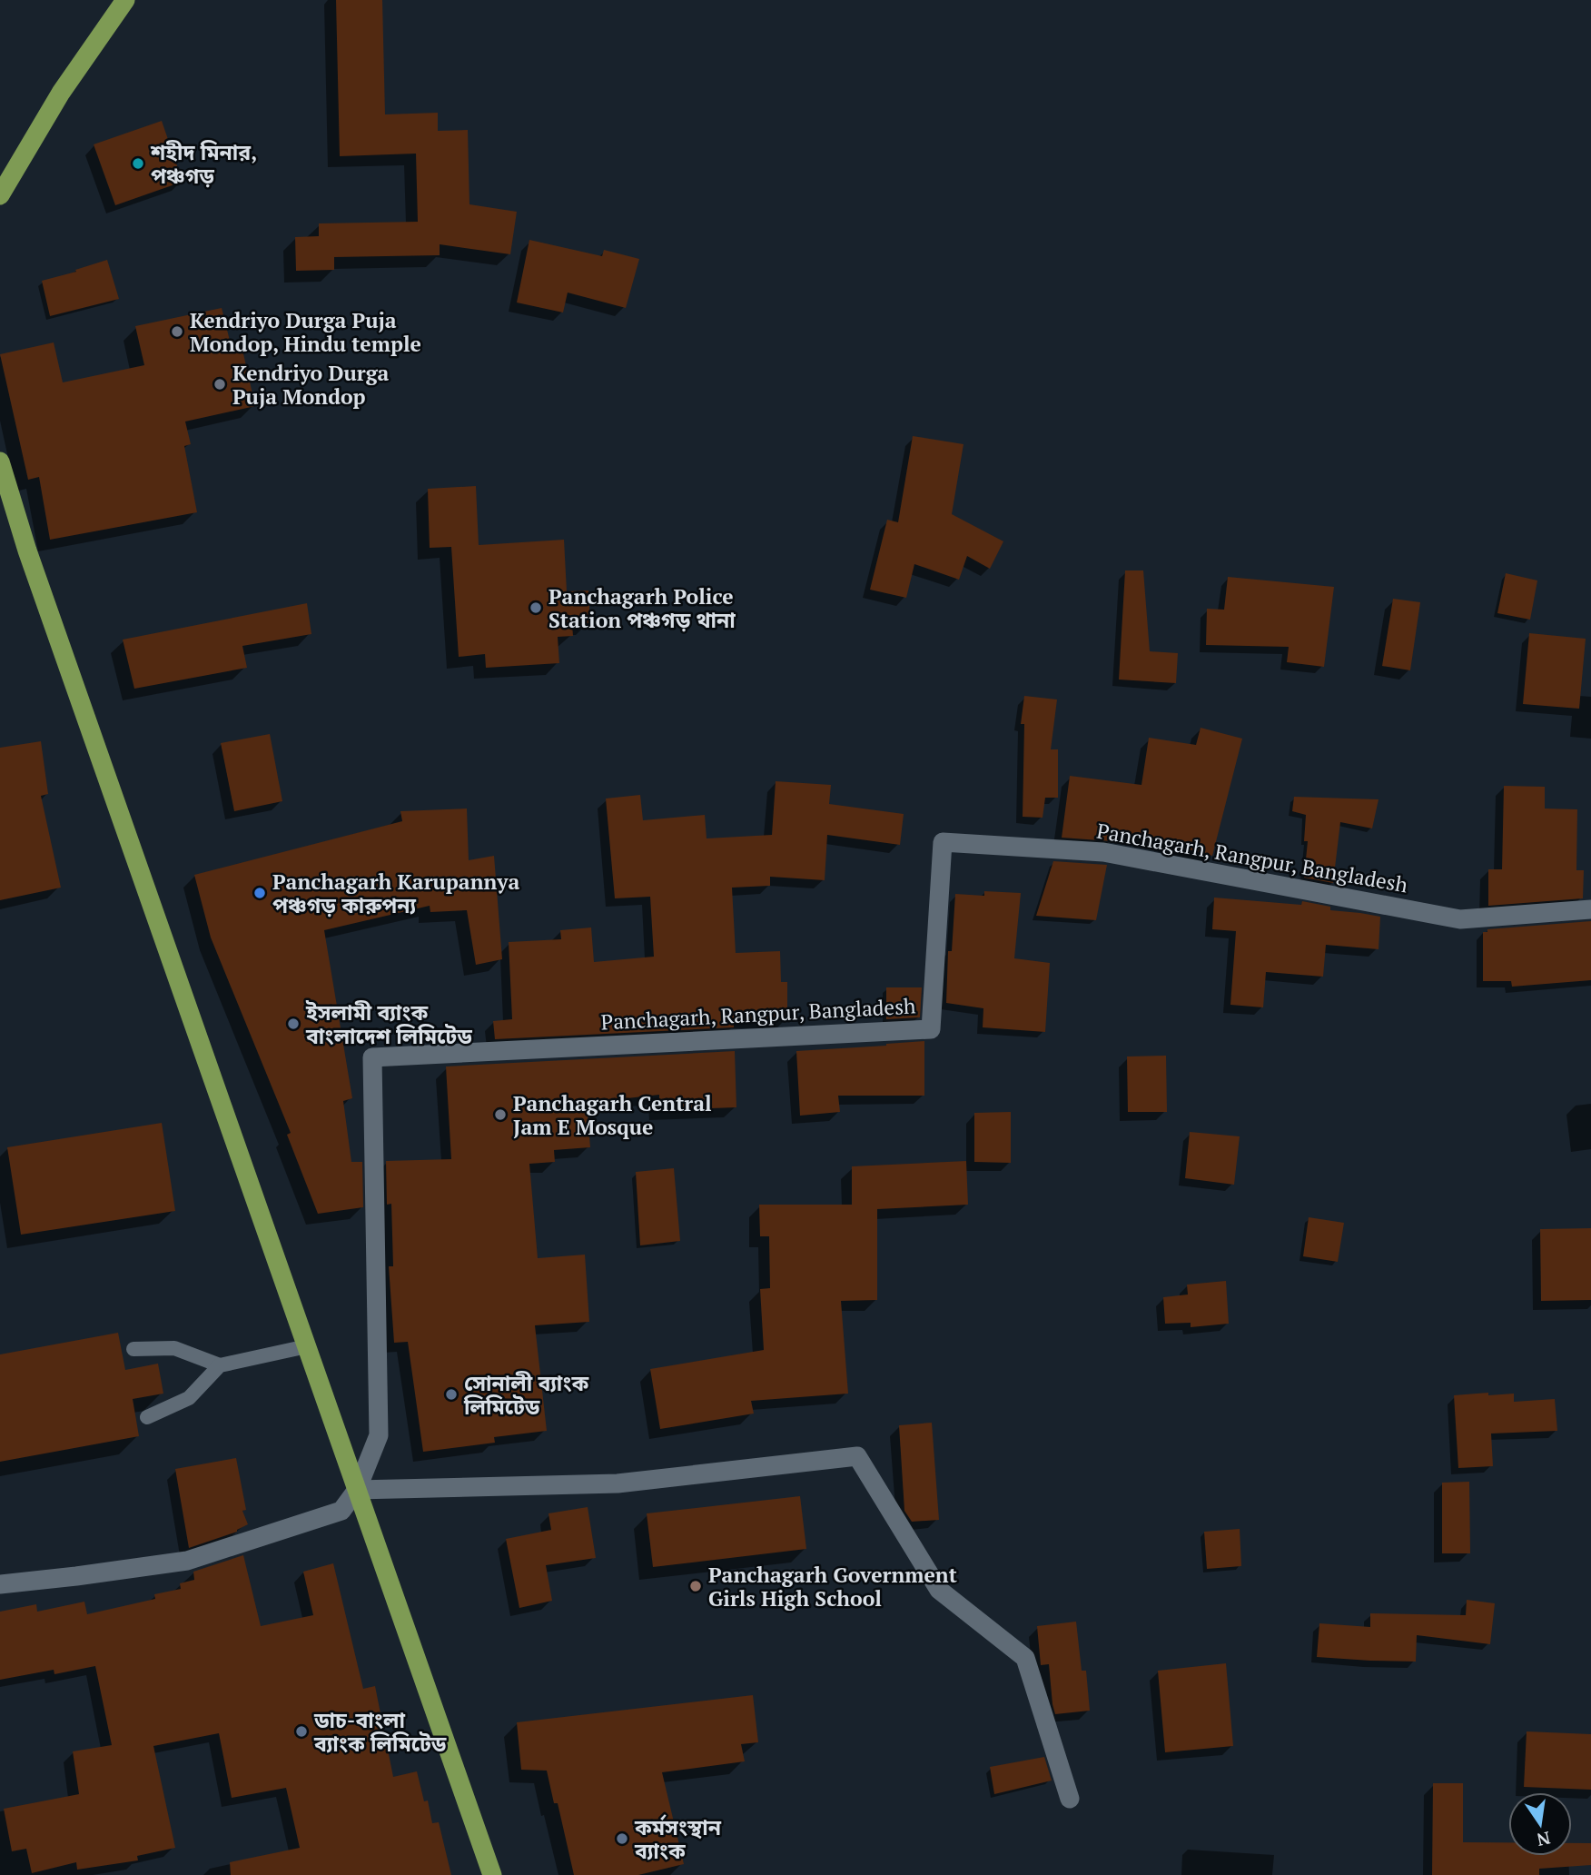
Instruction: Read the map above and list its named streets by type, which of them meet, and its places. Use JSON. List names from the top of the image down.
{
  "streets": {
    "street": ["Panchagarh, Rangpur, Bangladesh"]
  },
  "places": [
    "শহীদ মিনার, পঞ্চগড়",
    "Kendriyo Durga Puja Mondop, Hindu temple",
    "Kendriyo Durga Puja Mondop",
    "Panchagarh Police Station পঞ্চগড় থানা",
    "Panchagarh Karupannya পঞ্চগড় কারুপন্য",
    "ইসলামী ব্যাংক বাংলাদেশ লিমিটেড",
    "Panchagarh Central Jam E Mosque",
    "সোনালী ব্যাংক লিমিটেড",
    "Panchagarh Government Girls High School",
    "ডাচ-বাংলা ব্যাংক লিমিটেড",
    "কর্মসংস্থান ব্যাংক"
  ],
  "north": "bottom"
}
